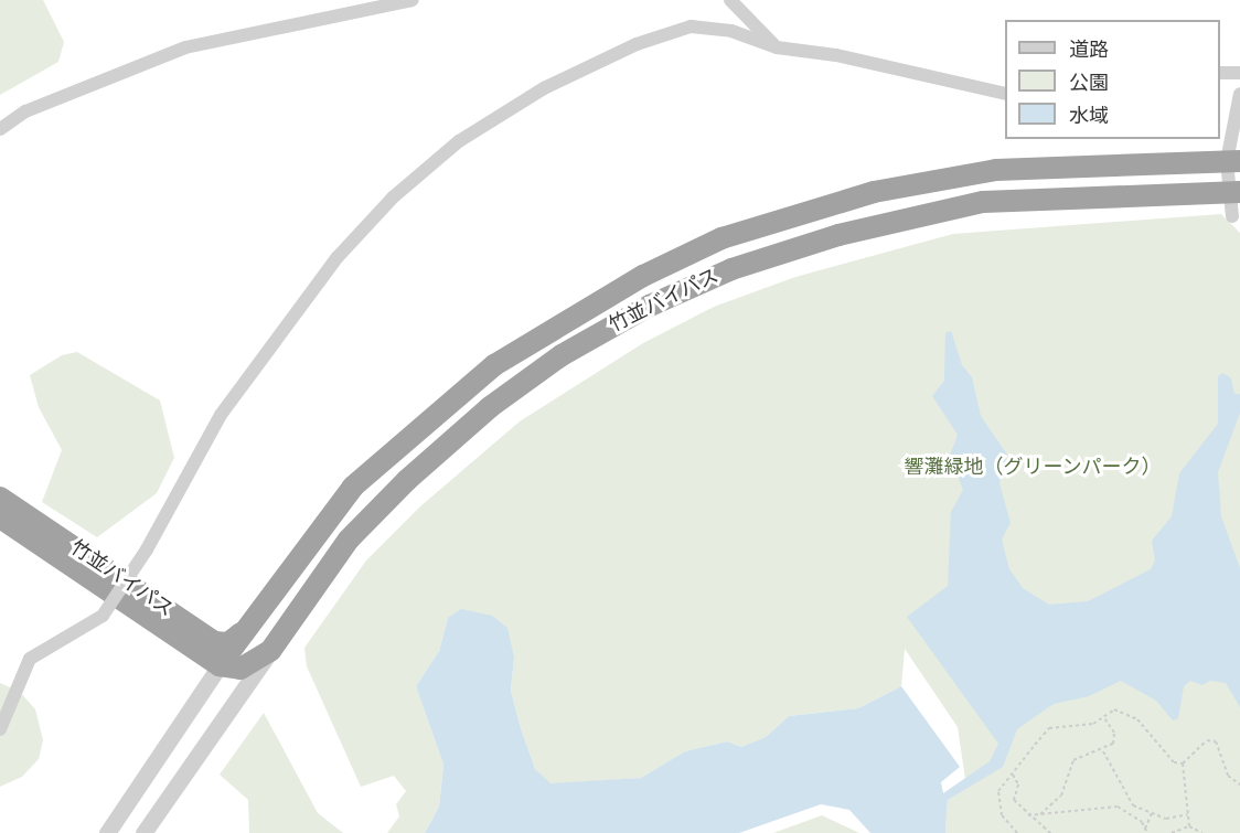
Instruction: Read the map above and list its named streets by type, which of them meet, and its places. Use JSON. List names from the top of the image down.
{
  "streets": {
    "highway": ["竹並バイパス"]
  },
  "parks": ["響灘緑地（グリーンパーク）"],
  "legend": ["道路", "公園", "水域"]
}
